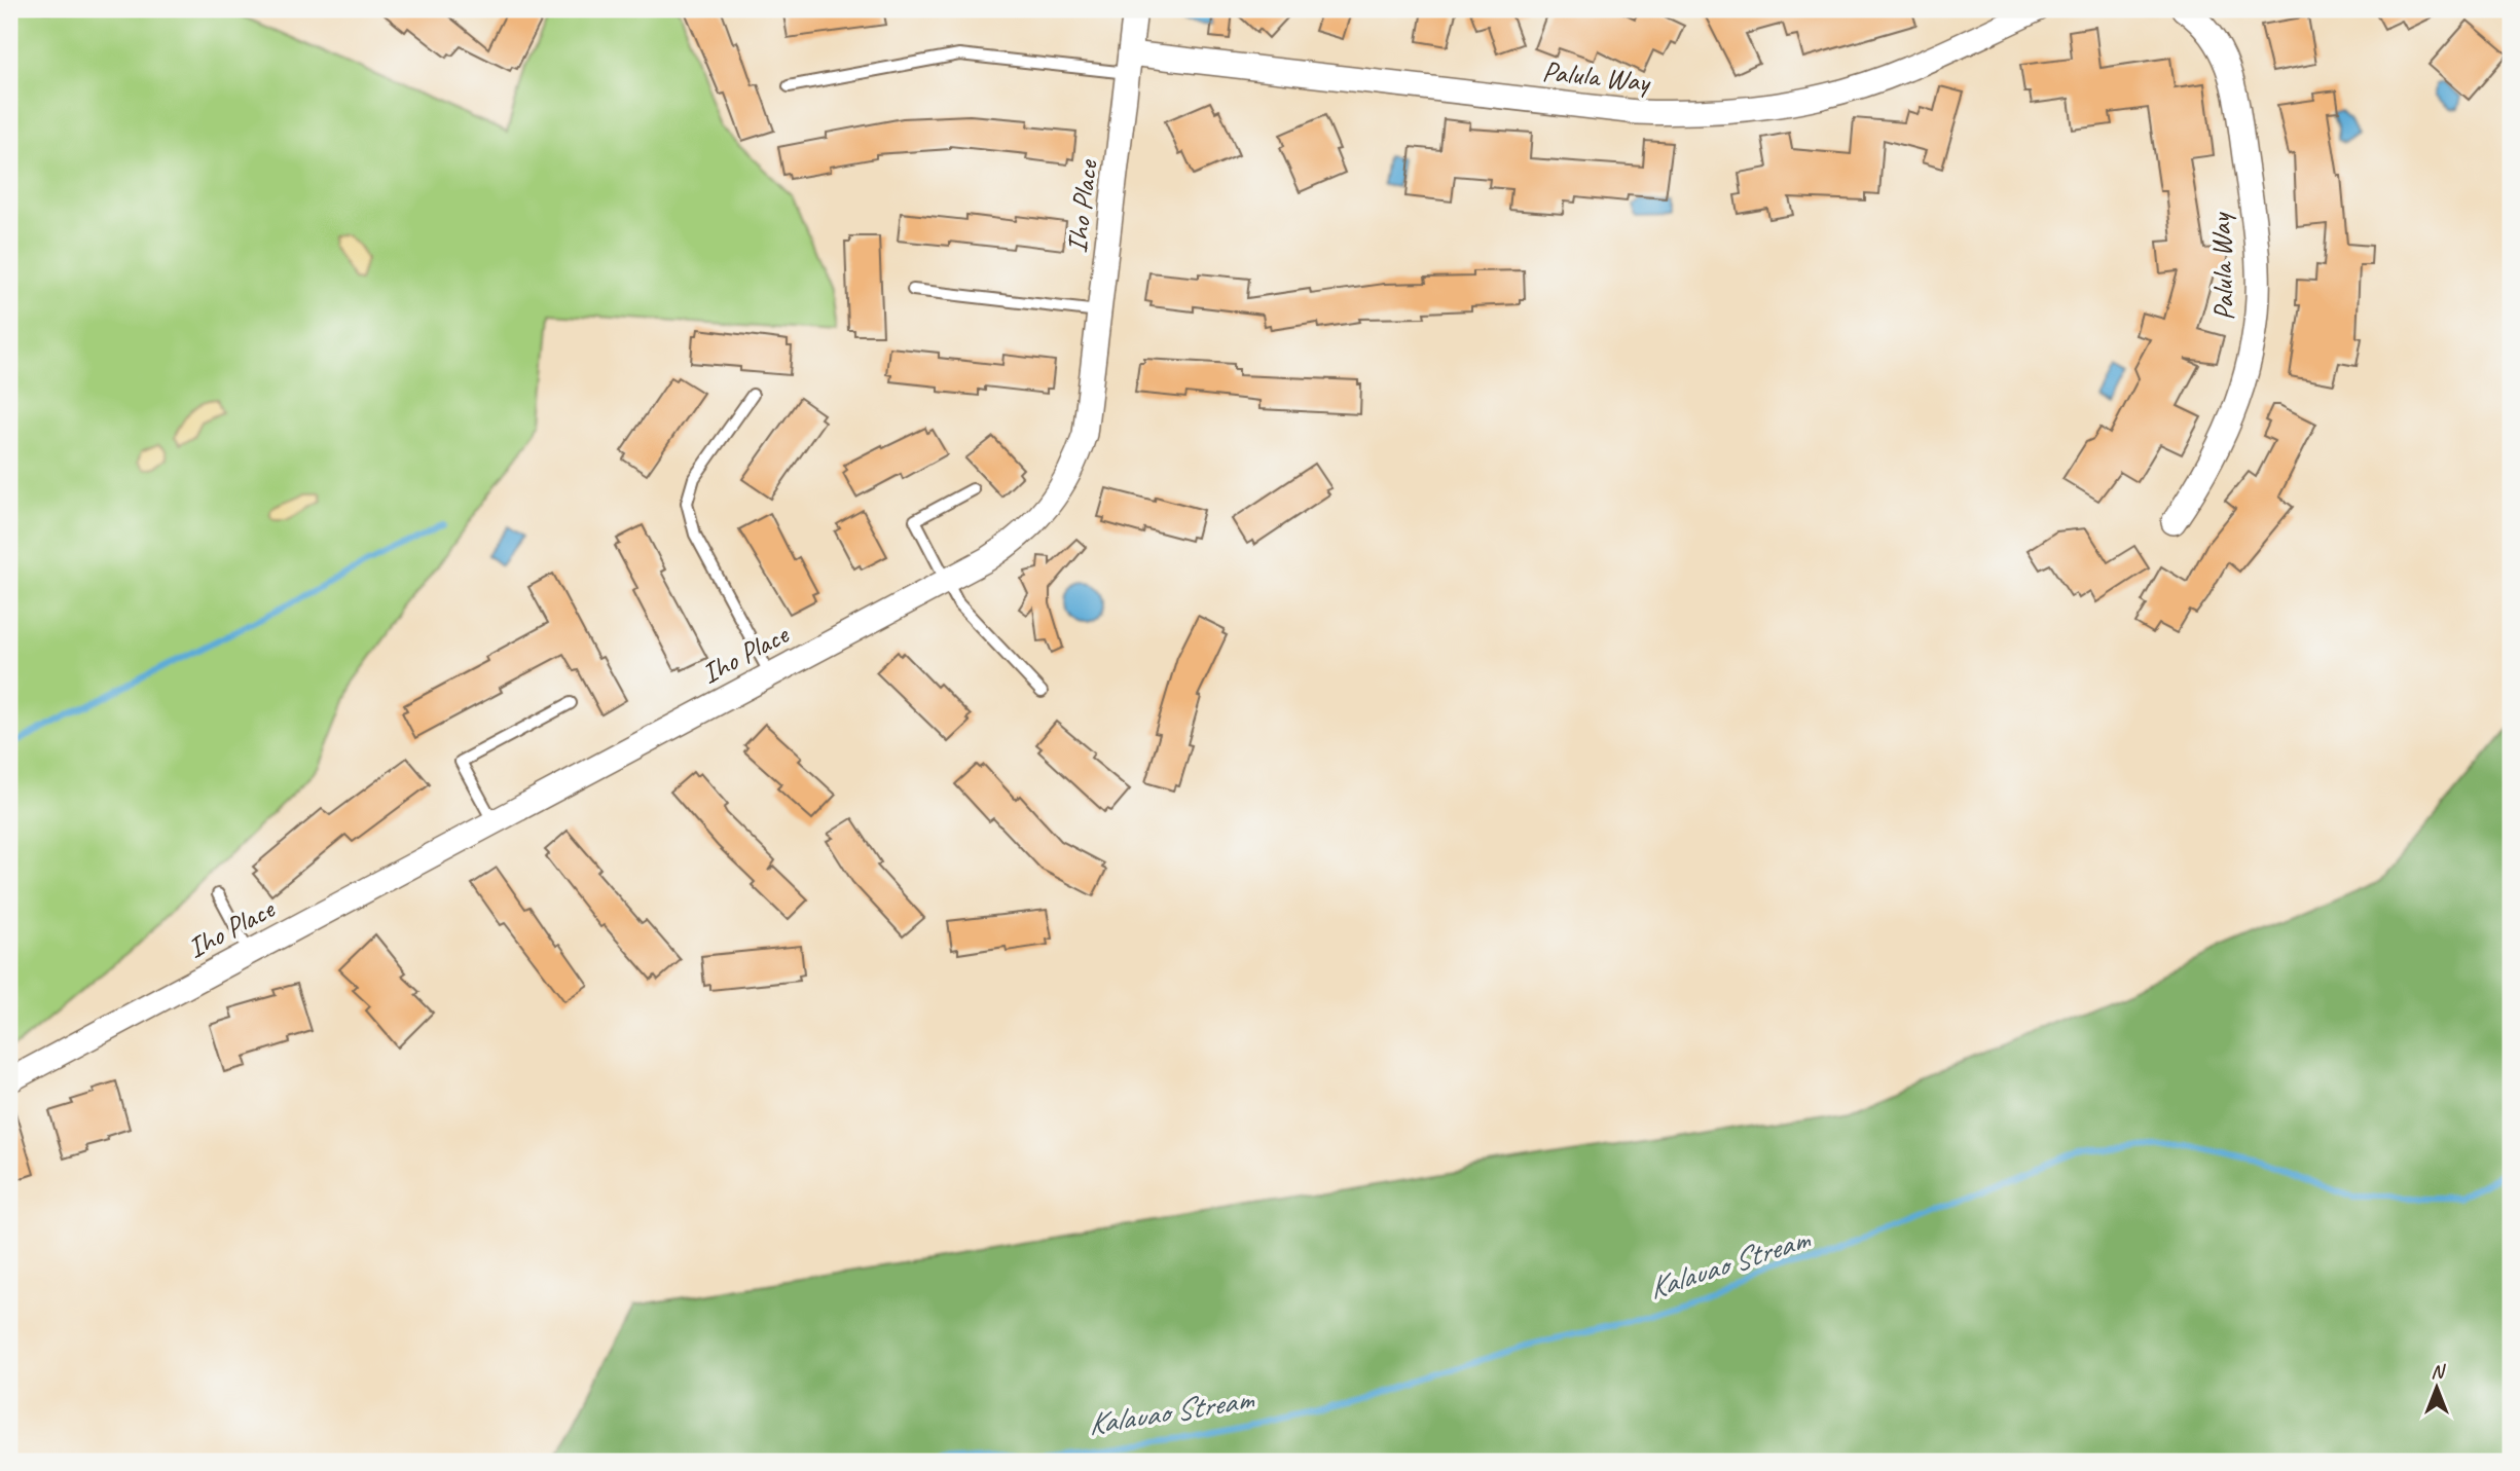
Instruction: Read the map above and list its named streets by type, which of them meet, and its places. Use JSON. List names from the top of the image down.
{
  "streets": {
    "street": ["Palula Way", "Iho Place"]
  },
  "crossings": [
    ["Palula Way", "Iho Place"]
  ],
  "water": ["Kalauao Stream"],
  "north": "top"
}
